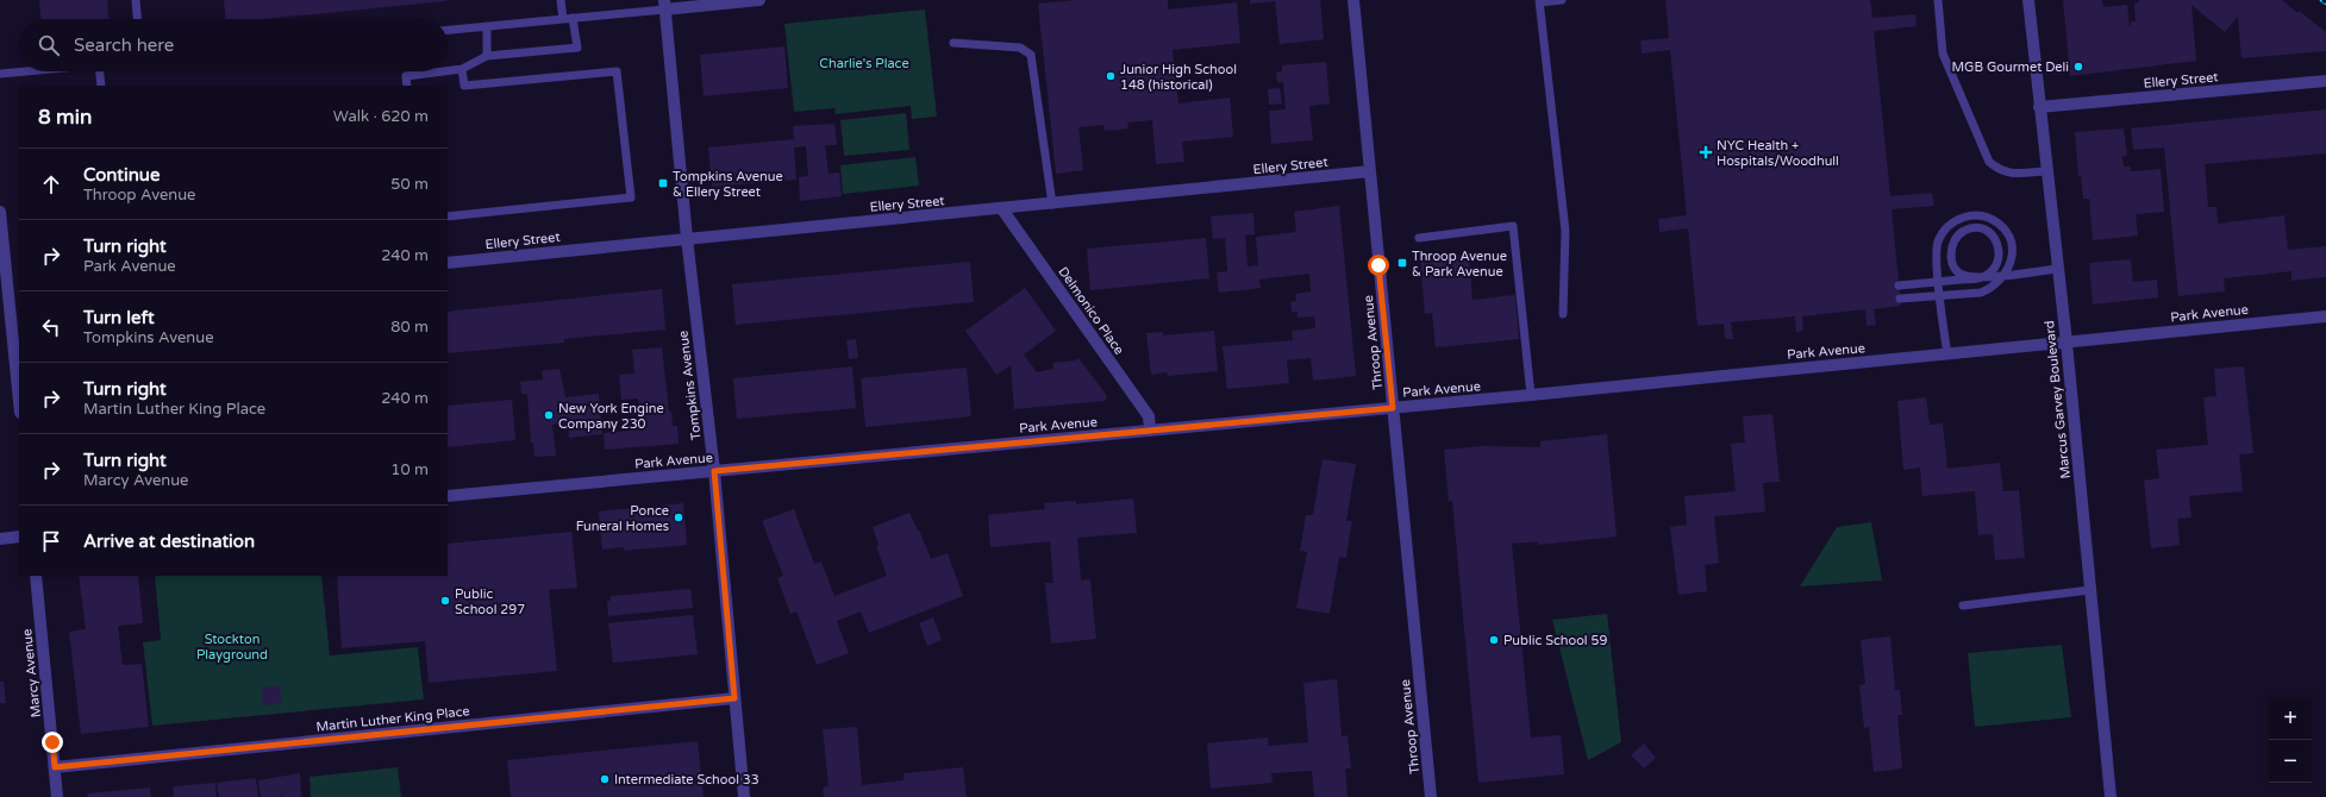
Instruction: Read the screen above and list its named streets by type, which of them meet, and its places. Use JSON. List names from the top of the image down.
{
  "streets": {
    "street": [
      "Ellery Street",
      "Delmonico Place",
      "Park Avenue",
      "Throop Avenue",
      "Tompkins Avenue",
      "Marcus Garvey Boulevard",
      "Marcy Avenue",
      "Martin Luther King Place"
    ]
  },
  "crossings": [
    ["Ellery Street", "Delmonico Place"],
    ["Ellery Street", "Throop Avenue"],
    ["Ellery Street", "Tompkins Avenue"],
    ["Ellery Street", "Marcus Garvey Boulevard"],
    ["Delmonico Place", "Park Avenue"],
    ["Park Avenue", "Throop Avenue"],
    ["Park Avenue", "Tompkins Avenue"],
    ["Park Avenue", "Marcus Garvey Boulevard"],
    ["Tompkins Avenue", "Martin Luther King Place"],
    ["Marcy Avenue", "Martin Luther King Place"]
  ],
  "parks": ["Charlie's Place", "Stockton Playground"],
  "places": {
    "other": [
      "MGB Gourmet Deli",
      "Junior High School 148 (historical)",
      "New York Engine Company 230",
      "Ponce Funeral Homes",
      "Public School 297",
      "Public School 59",
      "Intermediate School 33"
    ],
    "health": ["NYC Health + Hospitals/Woodhull"],
    "transit": ["Tompkins Avenue & Ellery Street", "Throop Avenue & Park Avenue"]
  },
  "page": {
    "search": "Search here",
    "heading": ["8 min", "Walk · 620 m"],
    "list": [
      ["Continue", "Throop Avenue", "50 m"],
      ["Turn right", "Park Avenue", "240 m"],
      ["Turn left", "Tompkins Avenue", "80 m"],
      ["Turn right", "Martin Luther King Place", "240 m"],
      ["Turn right", "Marcy Avenue", "10 m"],
      "Arrive at destination"
    ],
    "map_buttons": ["+", "−"]
  }
}
